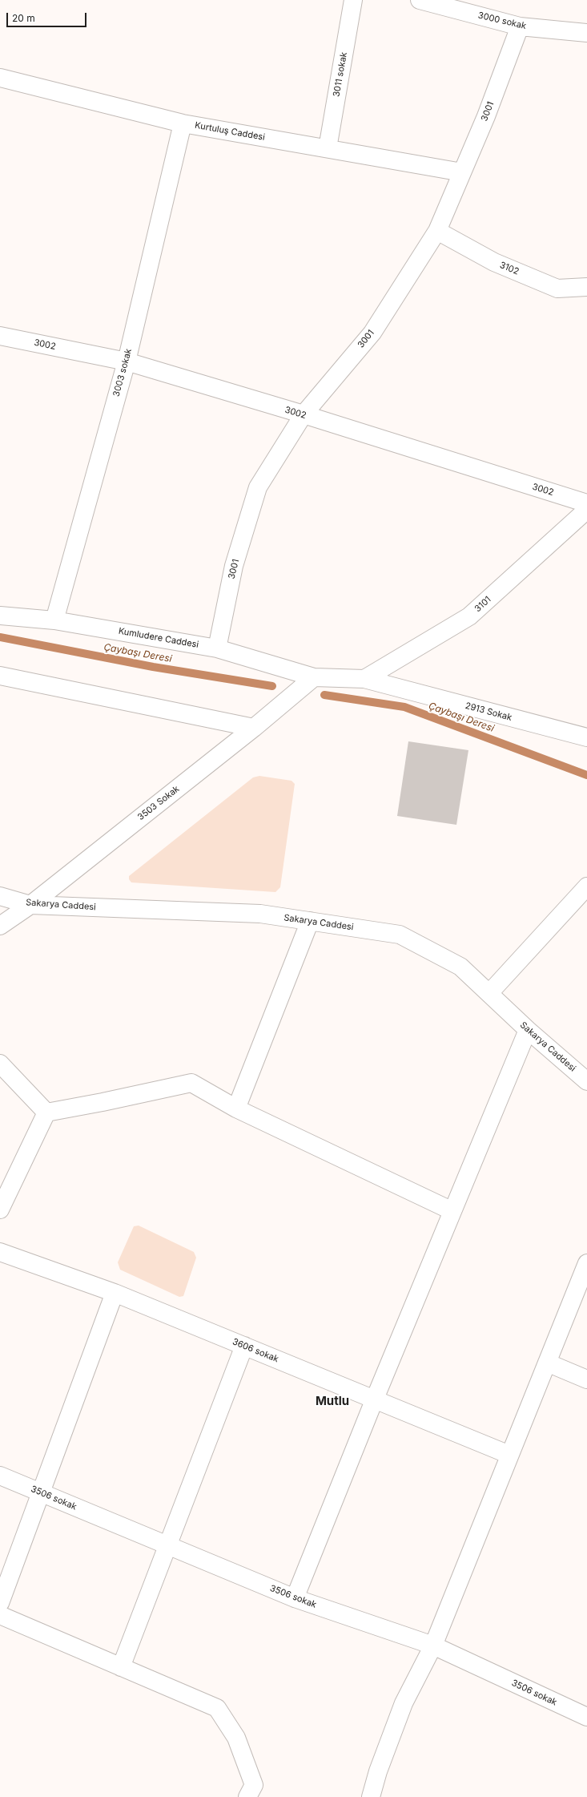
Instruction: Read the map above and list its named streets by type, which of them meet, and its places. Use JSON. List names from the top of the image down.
{
  "streets": {
    "street": [
      "3000 sokak",
      "3011 sokak",
      "3001",
      "Kurtuluş Caddesi",
      "3102",
      "3002",
      "3003 sokak",
      "3101",
      "Kumludere Caddesi",
      "2913 Sokak",
      "3503 Sokak",
      "Sakarya Caddesi",
      "3606 sokak",
      "3506 sokak"
    ]
  },
  "crossings": [
    ["3000 sokak", "3001"],
    ["3011 sokak", "Kurtuluş Caddesi"],
    ["3001", "Kurtuluş Caddesi"],
    ["3001", "3102"],
    ["3001", "3002"],
    ["3001", "Kumludere Caddesi"],
    ["Kurtuluş Caddesi", "3003 sokak"],
    ["3002", "3003 sokak"],
    ["3003 sokak", "Kumludere Caddesi"],
    ["3101", "2913 Sokak"],
    ["Kumludere Caddesi", "2913 Sokak"],
    ["Kumludere Caddesi", "3503 Sokak"],
    ["2913 Sokak", "3503 Sokak"],
    ["3503 Sokak", "Sakarya Caddesi"]
  ],
  "districts": ["Mutlu"],
  "water": ["Çaybaşı Deresi"],
  "scale_bar": "20 m"
}
